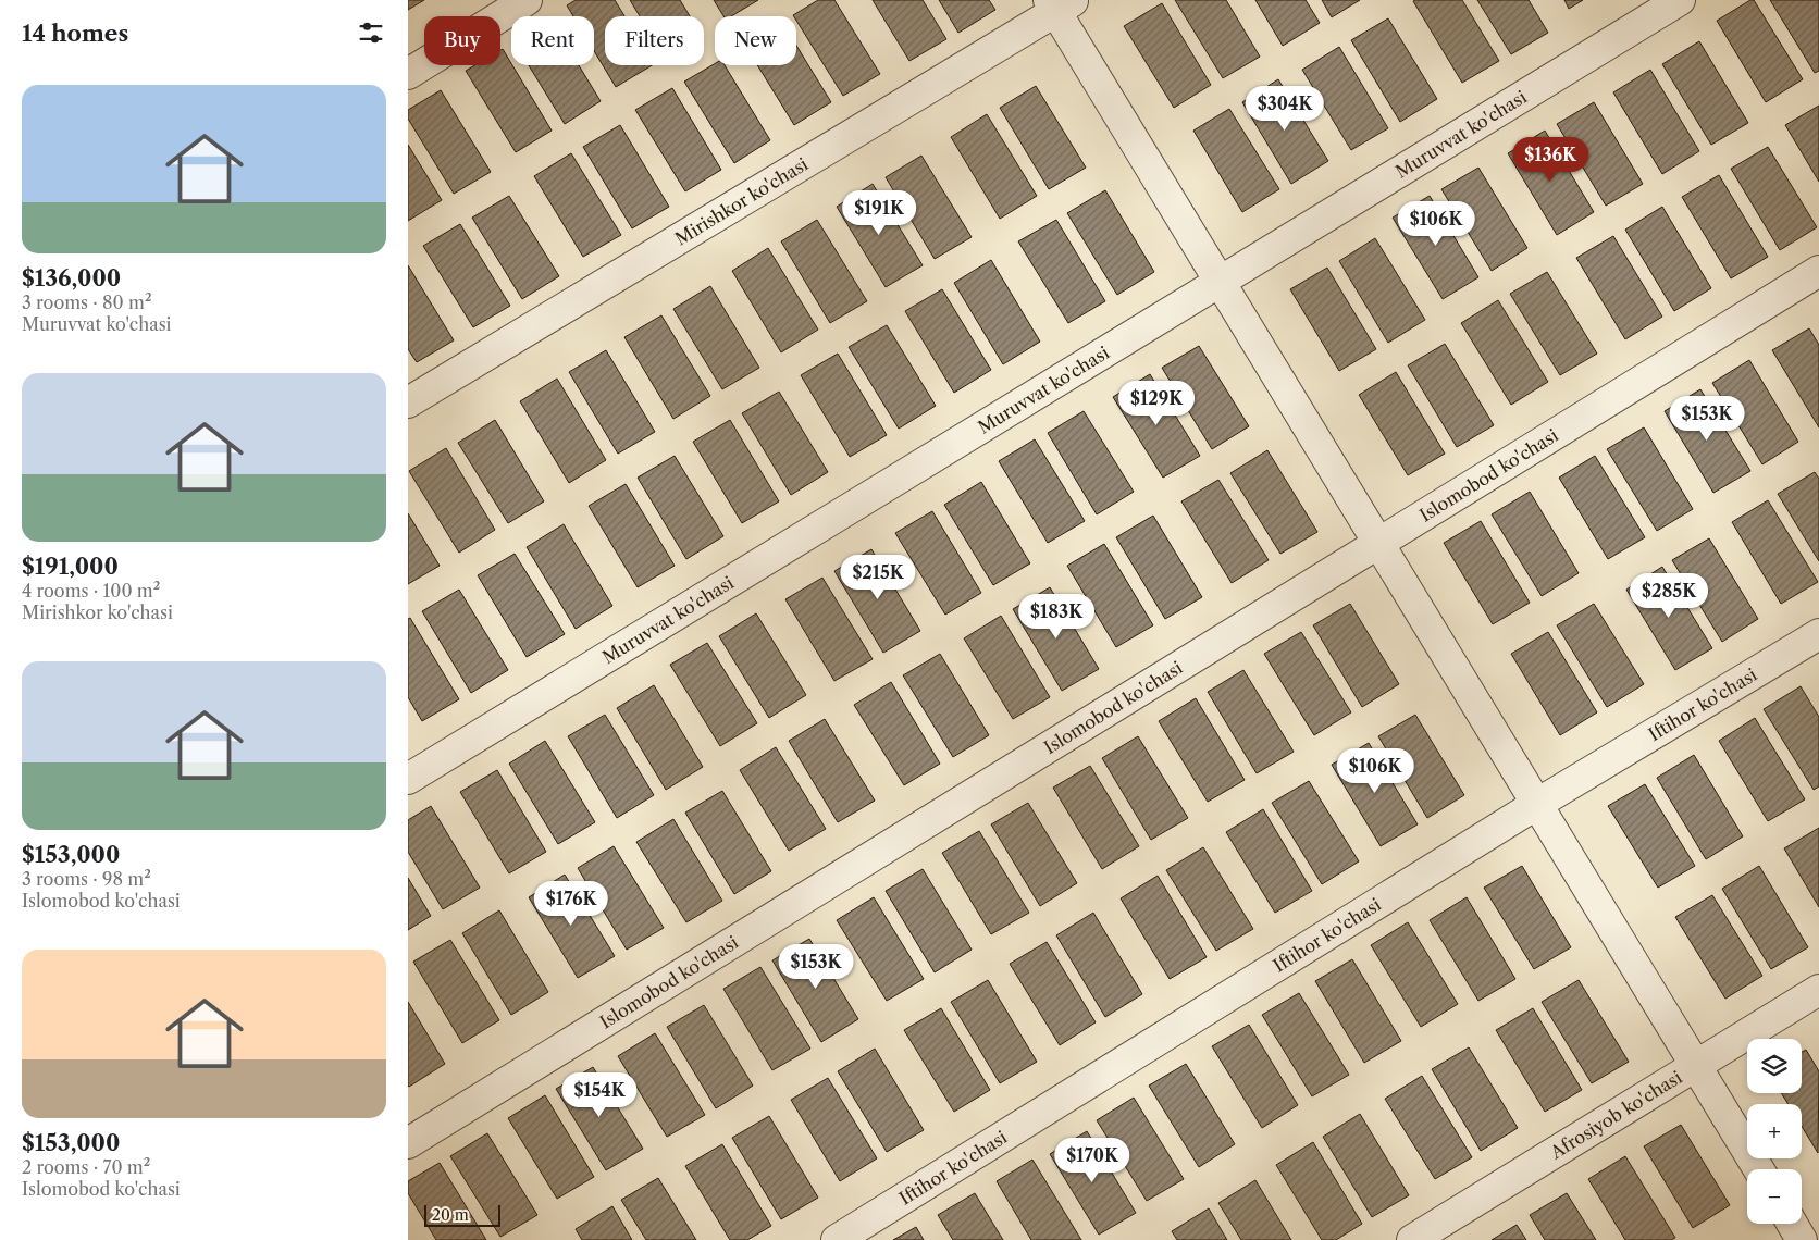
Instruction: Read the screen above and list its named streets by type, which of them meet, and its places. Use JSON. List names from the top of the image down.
{
  "streets": {
    "street": [
      "Muruvvat ko'chasi",
      "Mirishkor ko'chasi",
      "Islomobod ko'chasi",
      "Iftihor ko'chasi",
      "Afrosiyob ko'chasi"
    ]
  },
  "scale_bar": "20 m",
  "page": {
    "heading": "14 homes",
    "chip": [
      "Buy",
      "Rent",
      "Filters",
      "New"
    ],
    "list": [
      {
        "name": "$136,000",
        "note": "3 rooms · 80 m² · Muruvvat ko'chasi"
      },
      {
        "name": "$191,000",
        "note": "4 rooms · 100 m² · Mirishkor ko'chasi"
      },
      {
        "name": "$153,000",
        "note": "3 rooms · 98 m² · Islomobod ko'chasi"
      },
      {
        "name": "$153,000",
        "note": "2 rooms · 70 m² · Islomobod ko'chasi"
      }
    ],
    "price": [
      "$304K",
      "$136K",
      "$191K",
      "$106K",
      "$129K",
      "$153K",
      "$215K",
      "$285K",
      "$183K",
      "$106K",
      "$176K",
      "$153K",
      "$154K",
      "$170K"
    ],
    "map_buttons": ["+", "−"],
    "scale": "20 m"
  }
}
